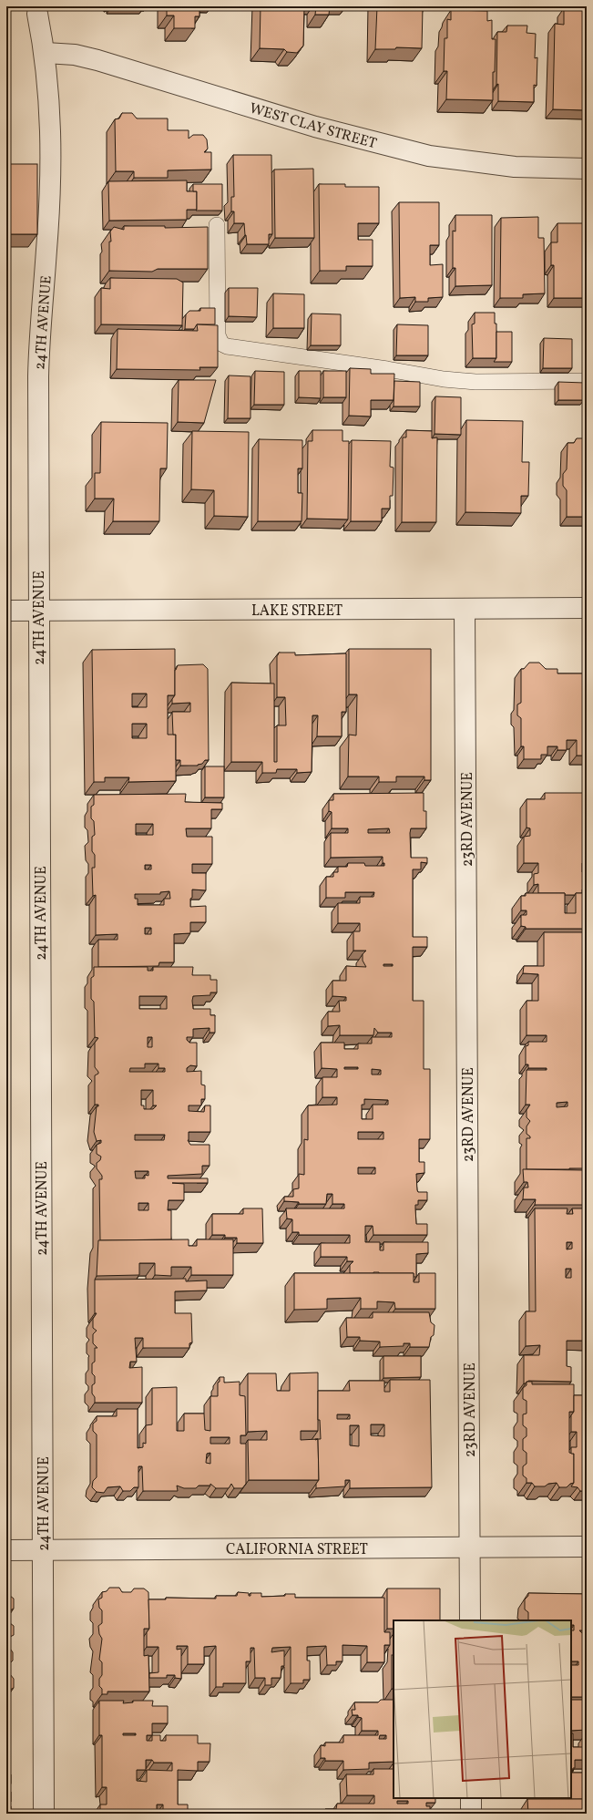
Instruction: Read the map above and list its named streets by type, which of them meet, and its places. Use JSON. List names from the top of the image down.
{
  "streets": {
    "street": [
      "WEST CLAY STREET",
      "24TH AVENUE",
      "LAKE STREET",
      "23RD AVENUE",
      "CALIFORNIA STREET"
    ]
  },
  "crossings": [
    ["WEST CLAY STREET", "24TH AVENUE"],
    ["24TH AVENUE", "LAKE STREET"],
    ["24TH AVENUE", "CALIFORNIA STREET"],
    ["LAKE STREET", "23RD AVENUE"],
    ["23RD AVENUE", "CALIFORNIA STREET"]
  ]
}
